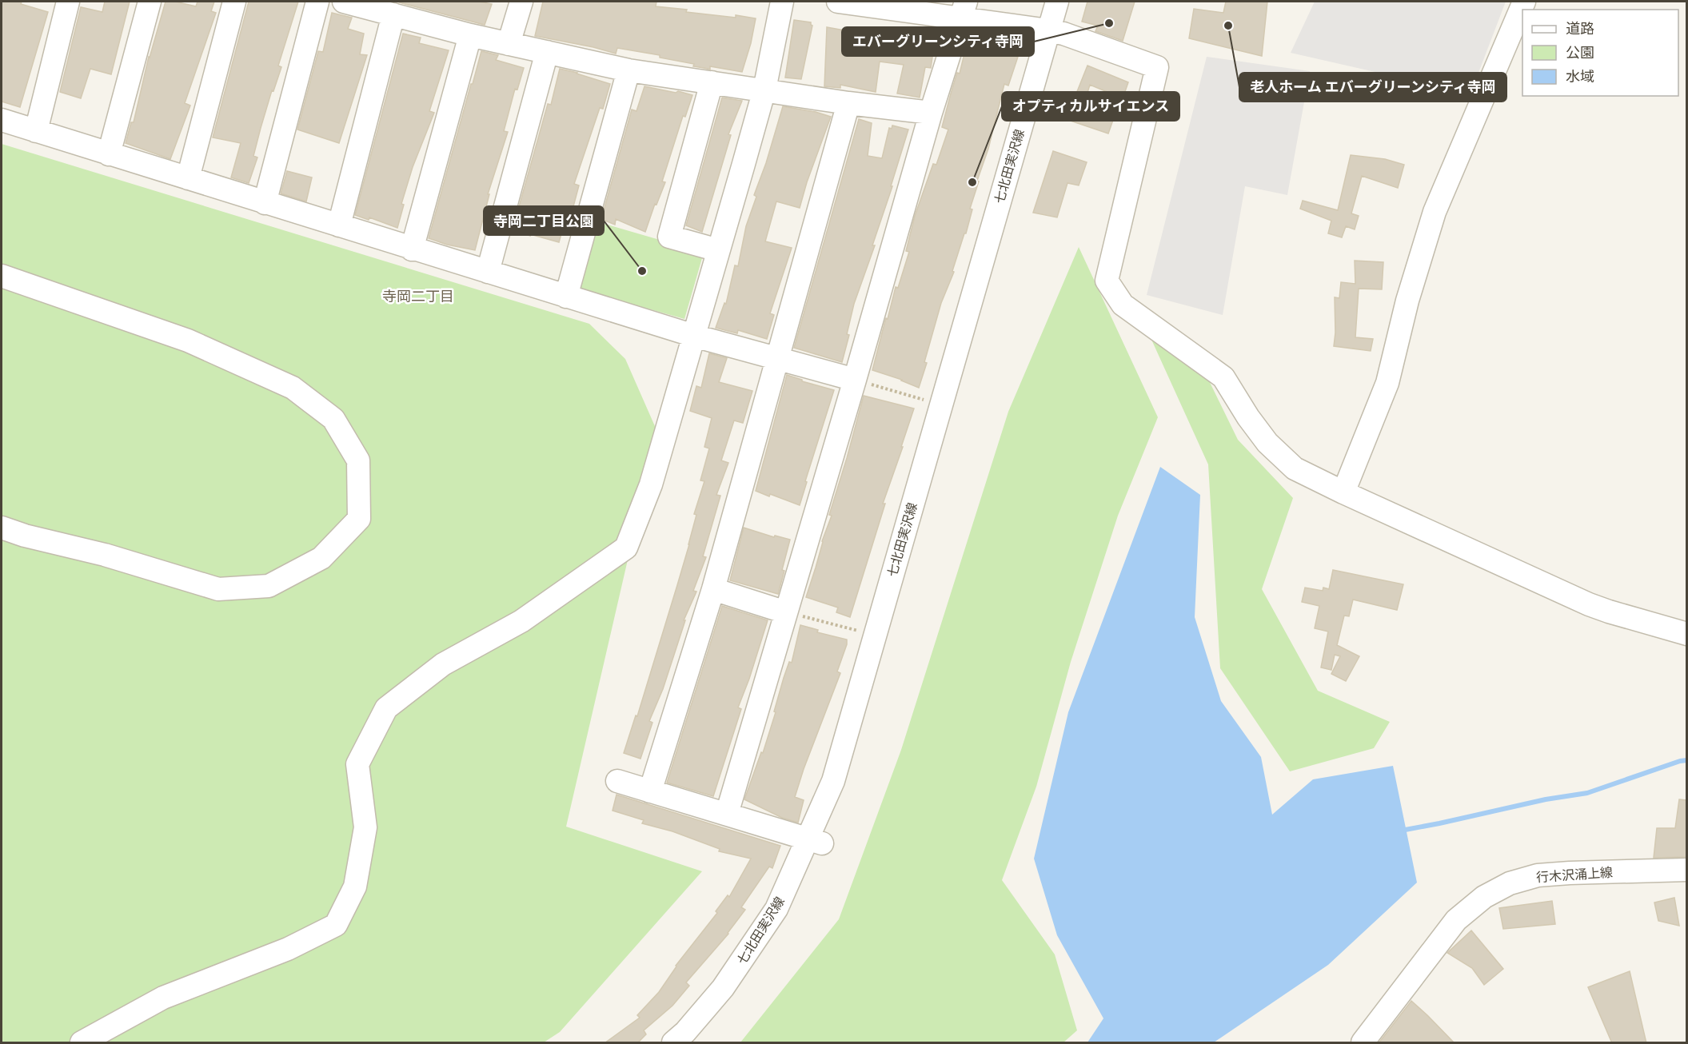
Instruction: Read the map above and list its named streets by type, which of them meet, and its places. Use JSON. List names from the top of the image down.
{
  "streets": {
    "street": ["七北田実沢線", "行木沢涌上線"]
  },
  "districts": ["寺岡二丁目"],
  "places": [
    "エバーグリーンシティ寺岡",
    "老人ホーム エバーグリーンシティ寺岡",
    "オプティカルサイエンス",
    "寺岡二丁目公園"
  ],
  "legend": ["道路", "公園", "水域"]
}
